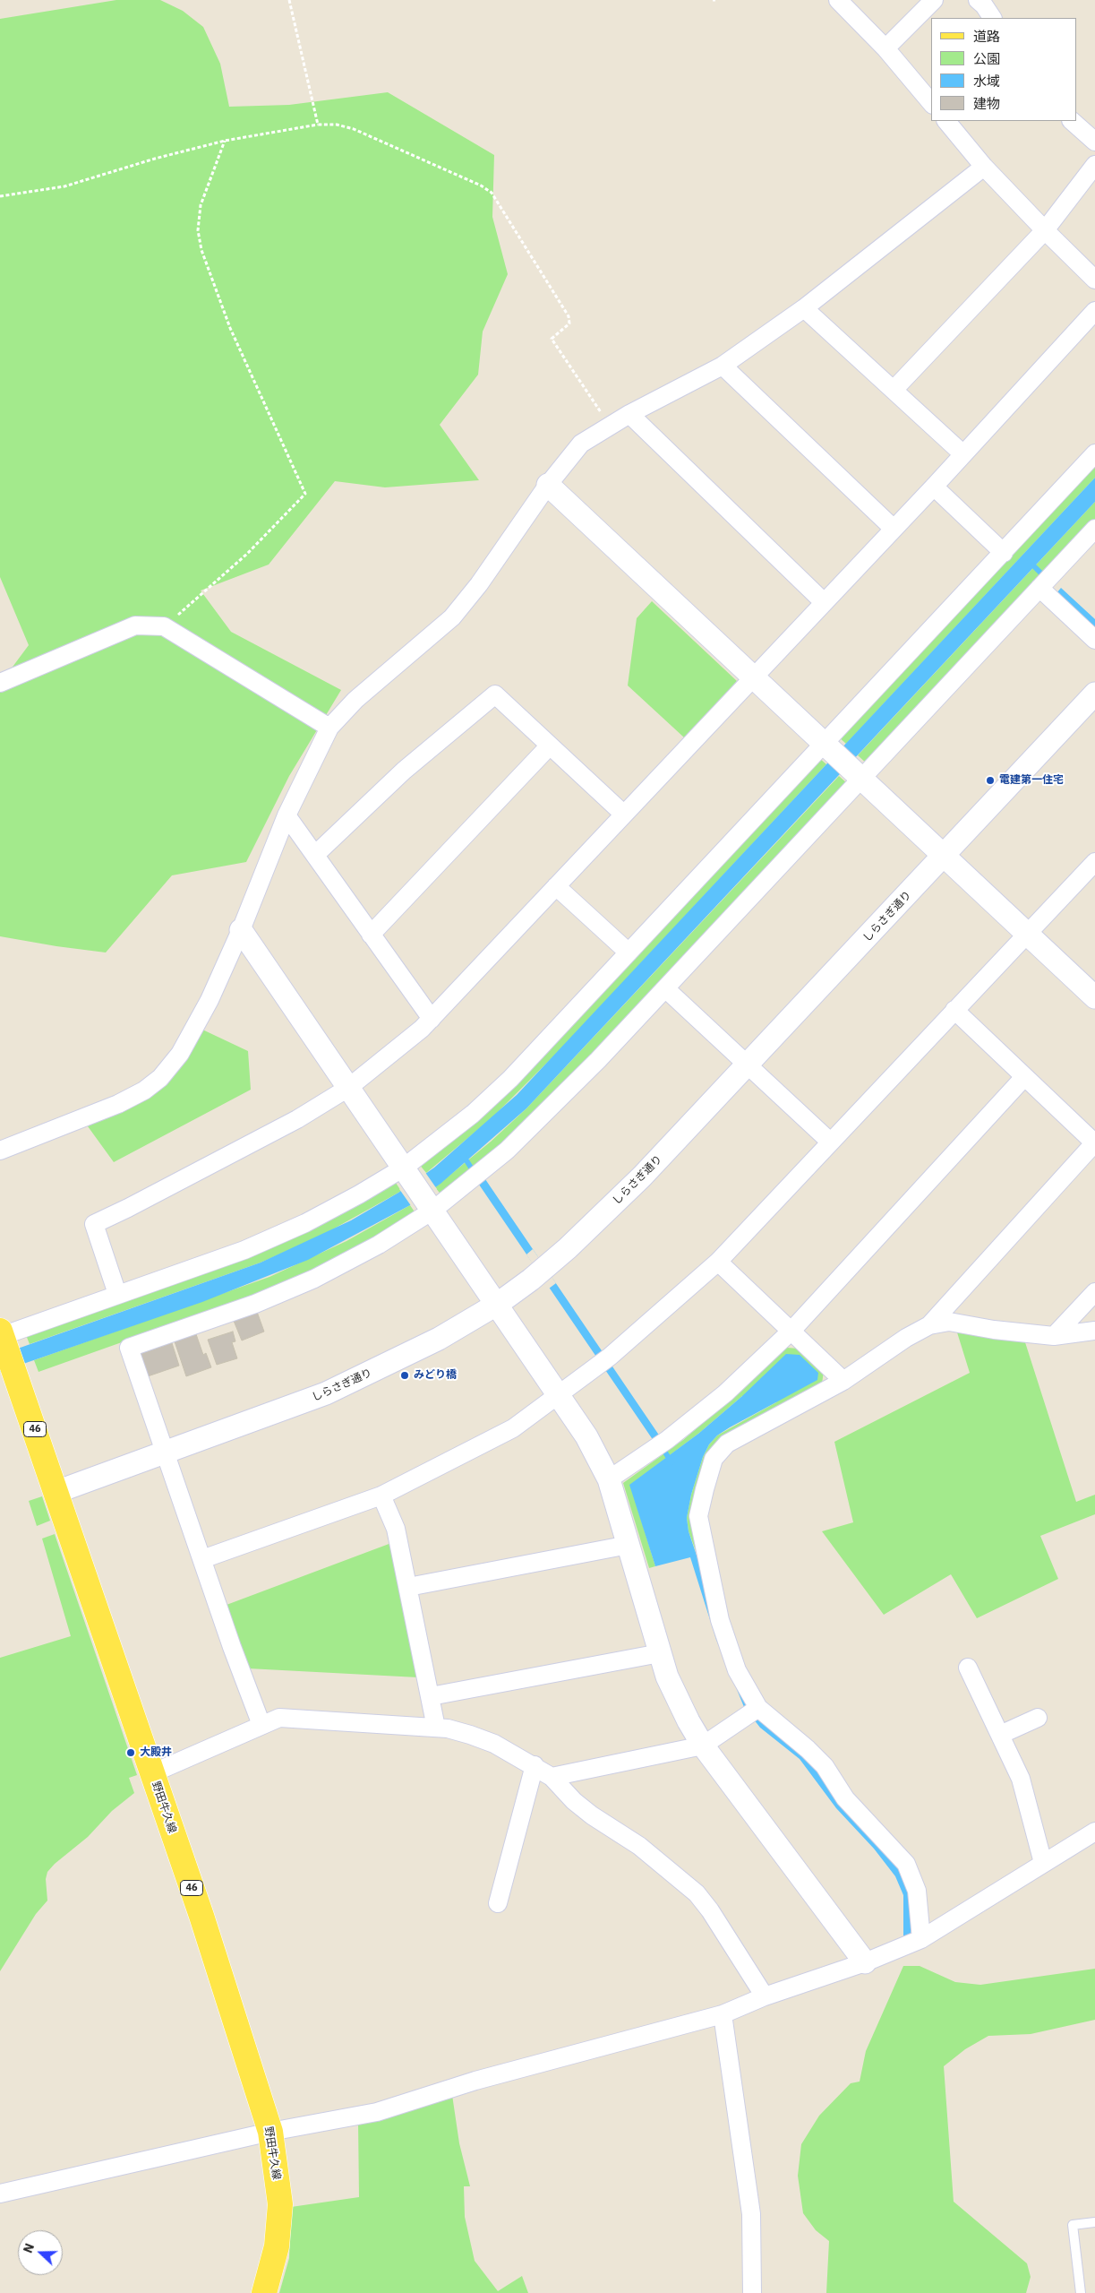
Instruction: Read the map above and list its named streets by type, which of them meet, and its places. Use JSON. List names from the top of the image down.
{
  "streets": {
    "main road": ["46", "野田牛久線"],
    "street": ["しらさぎ通り"]
  },
  "crossings": [
    ["しらさぎ通り", "野田牛久線"]
  ],
  "places": ["電建第一住宅", "みどり橋", "大殿井"],
  "legend": [
    "道路",
    "公園",
    "水域",
    "建物"
  ],
  "north": "left"
}
